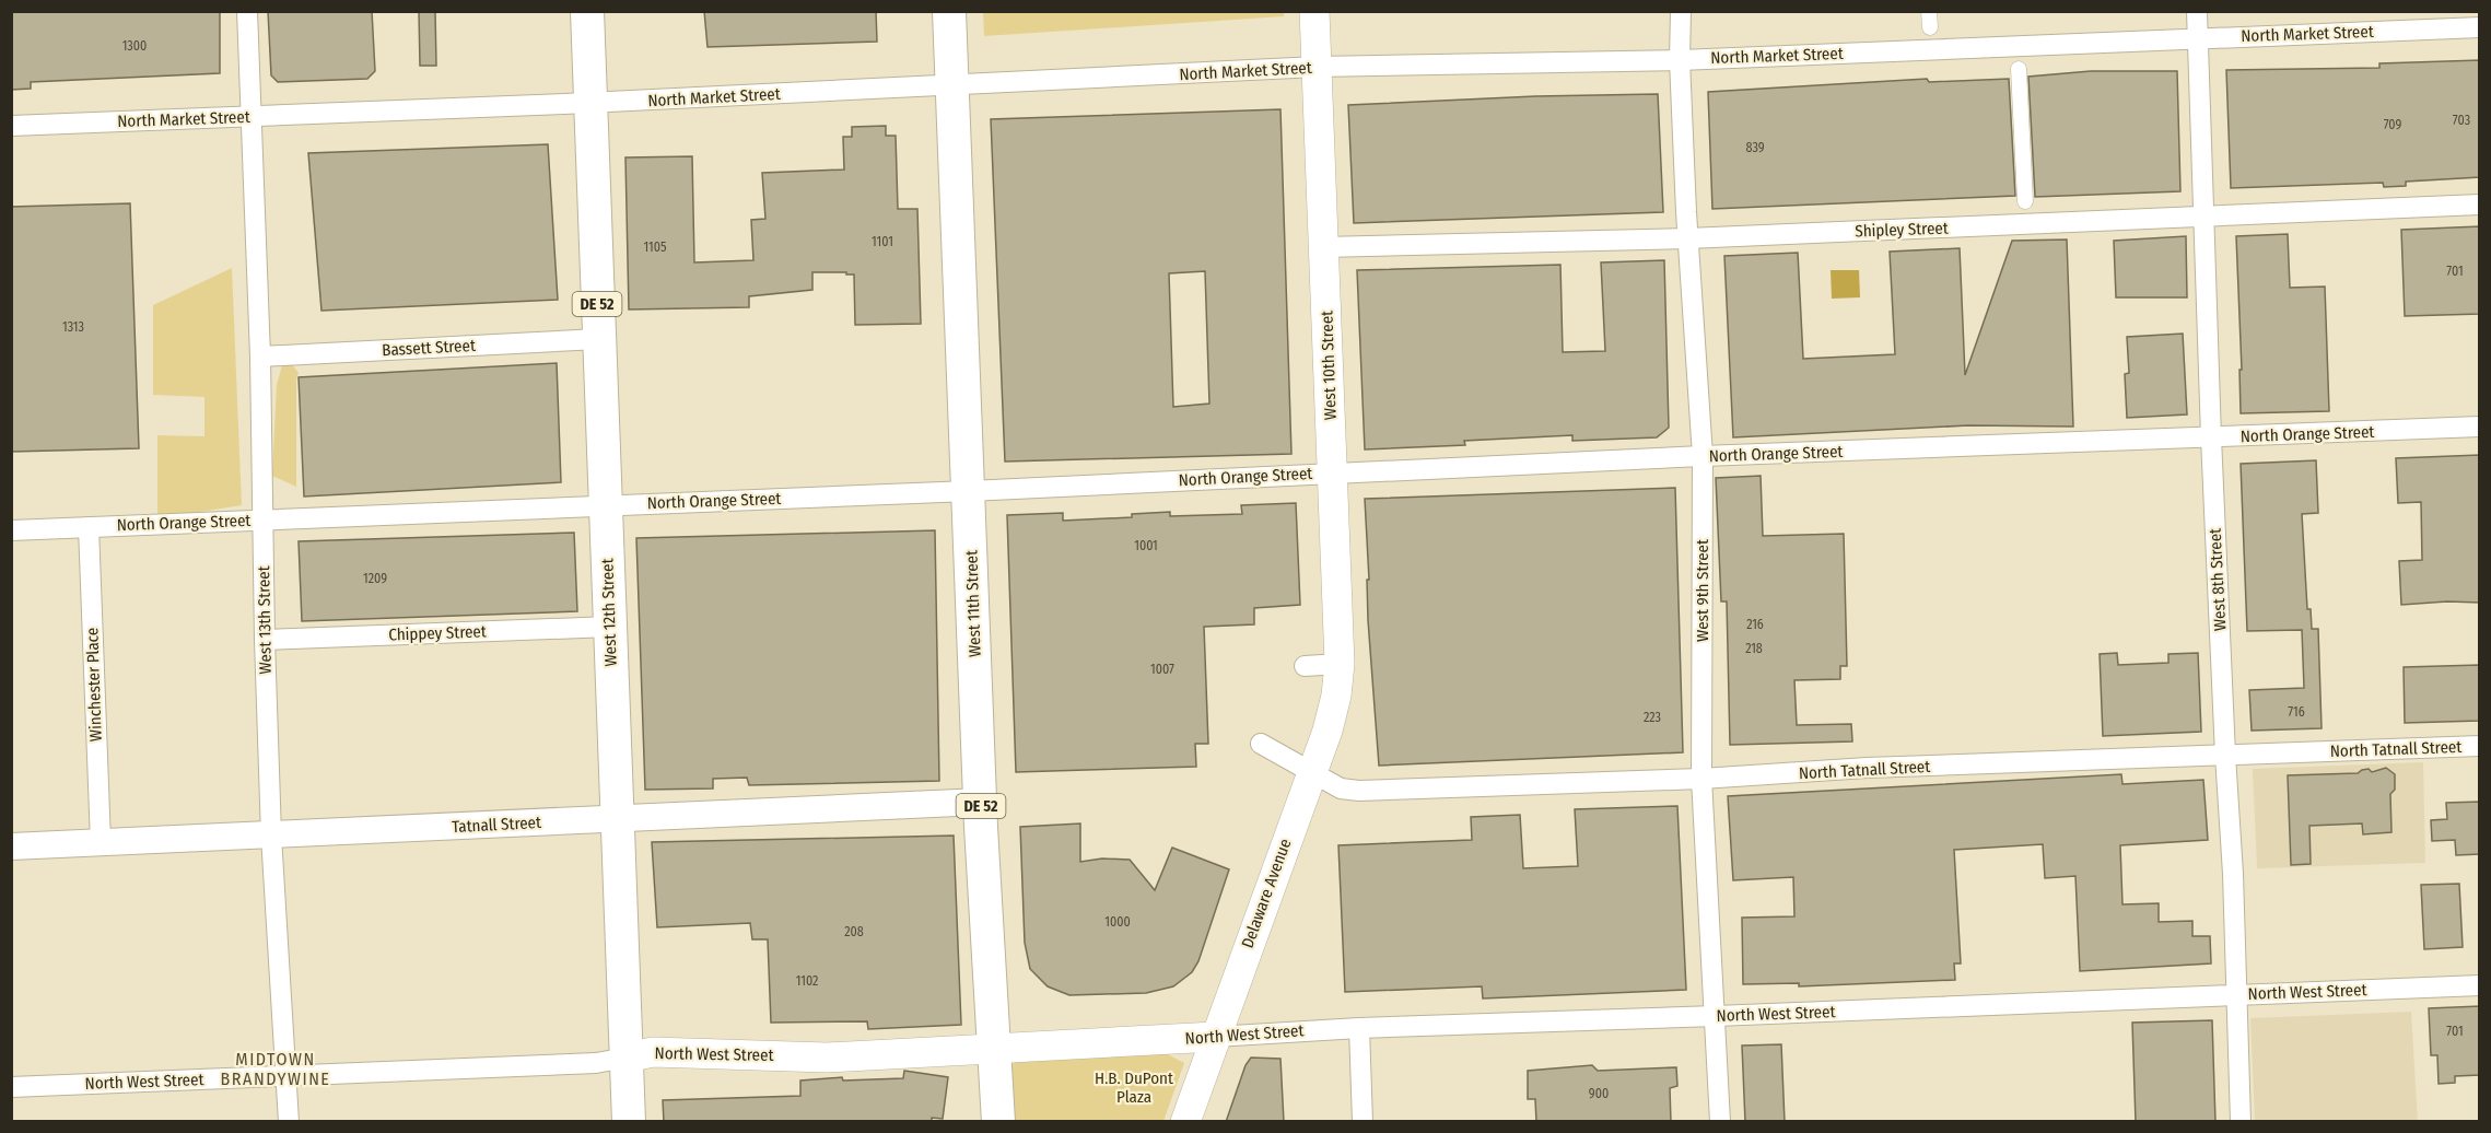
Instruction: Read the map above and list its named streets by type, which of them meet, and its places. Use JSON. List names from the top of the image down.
{
  "streets": {
    "main road": [
      "DE 52",
      "West 10th Street",
      "West 11th Street",
      "West 12th Street",
      "Delaware Avenue",
      "North West Street"
    ],
    "street": [
      "North Market Street",
      "Shipley Street",
      "Bassett Street",
      "North Orange Street",
      "West 8th Street",
      "West 9th Street",
      "West 13th Street",
      "Chippey Street",
      "Winchester Place",
      "North Tatnall Street",
      "Tatnall Street"
    ]
  },
  "crossings": [
    ["North Market Street", "DE 52"],
    ["North Market Street", "West 10th Street"],
    ["North Market Street", "West 8th Street"],
    ["North Market Street", "West 9th Street"],
    ["North Market Street", "West 11th Street"],
    ["North Market Street", "West 12th Street"],
    ["North Market Street", "West 13th Street"],
    ["Shipley Street", "West 10th Street"],
    ["Shipley Street", "West 8th Street"],
    ["Shipley Street", "West 9th Street"],
    ["DE 52", "West 11th Street"],
    ["DE 52", "West 12th Street"],
    ["Bassett Street", "West 12th Street"],
    ["Bassett Street", "West 13th Street"],
    ["West 10th Street", "North Orange Street"],
    ["West 10th Street", "Delaware Avenue"],
    ["North Orange Street", "West 8th Street"],
    ["North Orange Street", "West 9th Street"],
    ["North Orange Street", "West 11th Street"],
    ["North Orange Street", "West 12th Street"],
    ["North Orange Street", "West 13th Street"],
    ["North Orange Street", "Winchester Place"],
    ["West 8th Street", "North Tatnall Street"],
    ["West 8th Street", "North West Street"],
    ["West 9th Street", "North Tatnall Street"],
    ["West 9th Street", "North West Street"],
    ["West 11th Street", "Tatnall Street"],
    ["West 11th Street", "North West Street"],
    ["West 12th Street", "Chippey Street"],
    ["West 12th Street", "Tatnall Street"],
    ["West 12th Street", "North West Street"],
    ["West 13th Street", "Chippey Street"],
    ["West 13th Street", "Tatnall Street"],
    ["West 13th Street", "North West Street"],
    ["Winchester Place", "Tatnall Street"],
    ["North Tatnall Street", "Delaware Avenue"],
    ["Delaware Avenue", "North West Street"]
  ],
  "districts": ["MIDTOWN BRANDYWINE"],
  "parks": ["H.B. DuPont Plaza"],
  "house_numbers": [
    "1300",
    "703",
    "709",
    "839",
    "1101",
    "1105",
    "701",
    "1313",
    "1001",
    "1209",
    "216",
    "218",
    "1007",
    "716",
    "223",
    "1000",
    "208",
    "1102",
    "701",
    "900"
  ]
}
